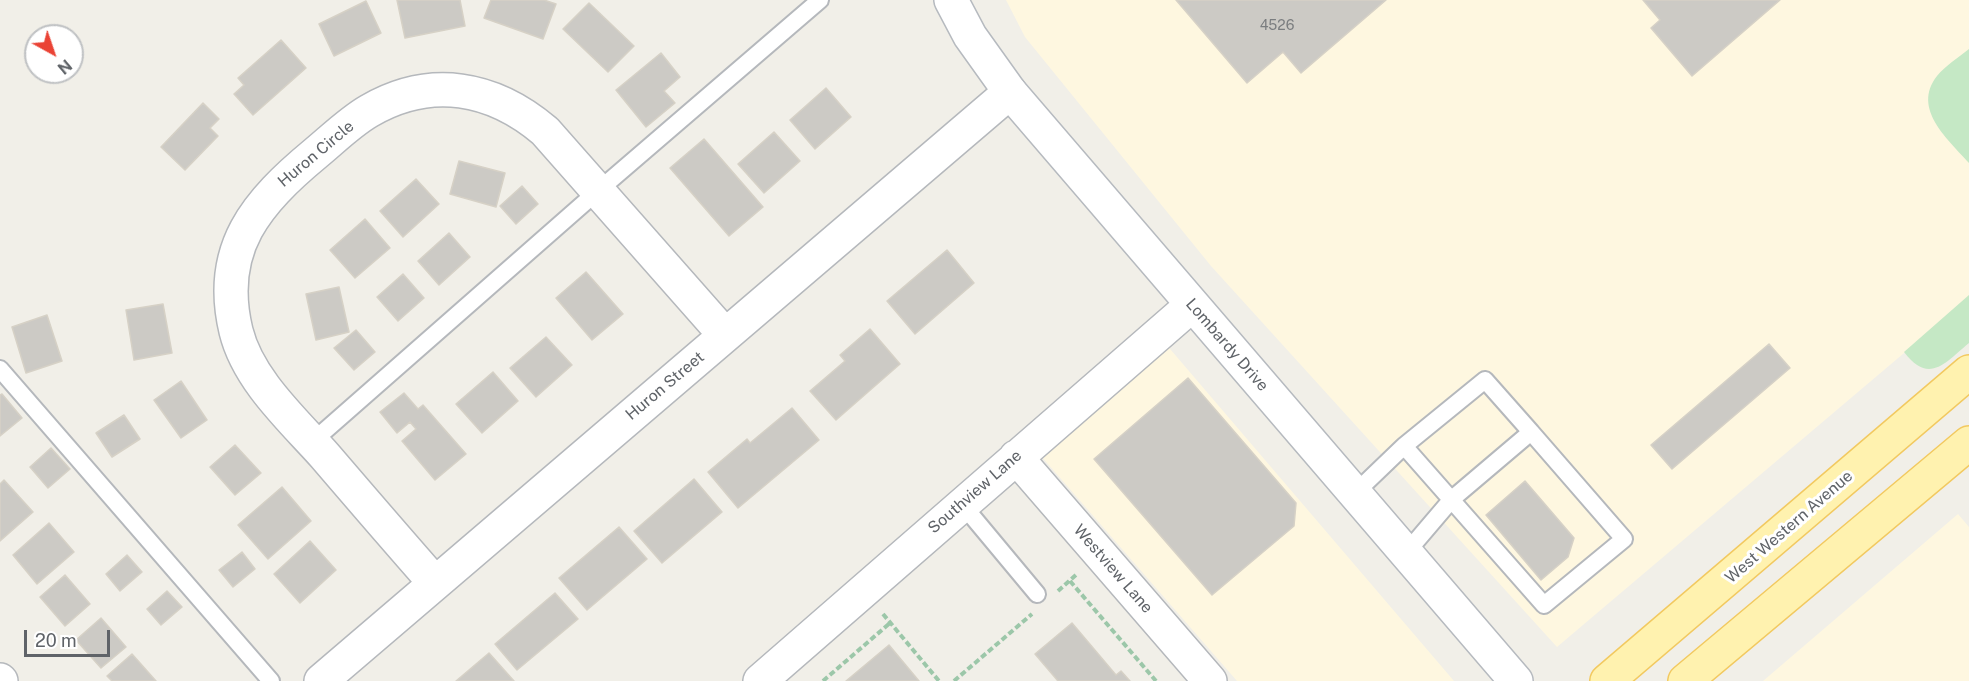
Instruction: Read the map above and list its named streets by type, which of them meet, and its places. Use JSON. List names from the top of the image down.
{
  "streets": {
    "main road": ["West Western Avenue"],
    "street": [
      "Huron Circle",
      "Lombardy Drive",
      "Huron Street",
      "Southview Lane",
      "Westview Lane"
    ]
  },
  "crossings": [
    ["Huron Circle", "Huron Street"],
    ["Lombardy Drive", "Huron Street"],
    ["Lombardy Drive", "Southview Lane"],
    ["Southview Lane", "Westview Lane"]
  ],
  "house_numbers": ["4526"],
  "scale_bar": "20 m",
  "north": "bottom right"
}
